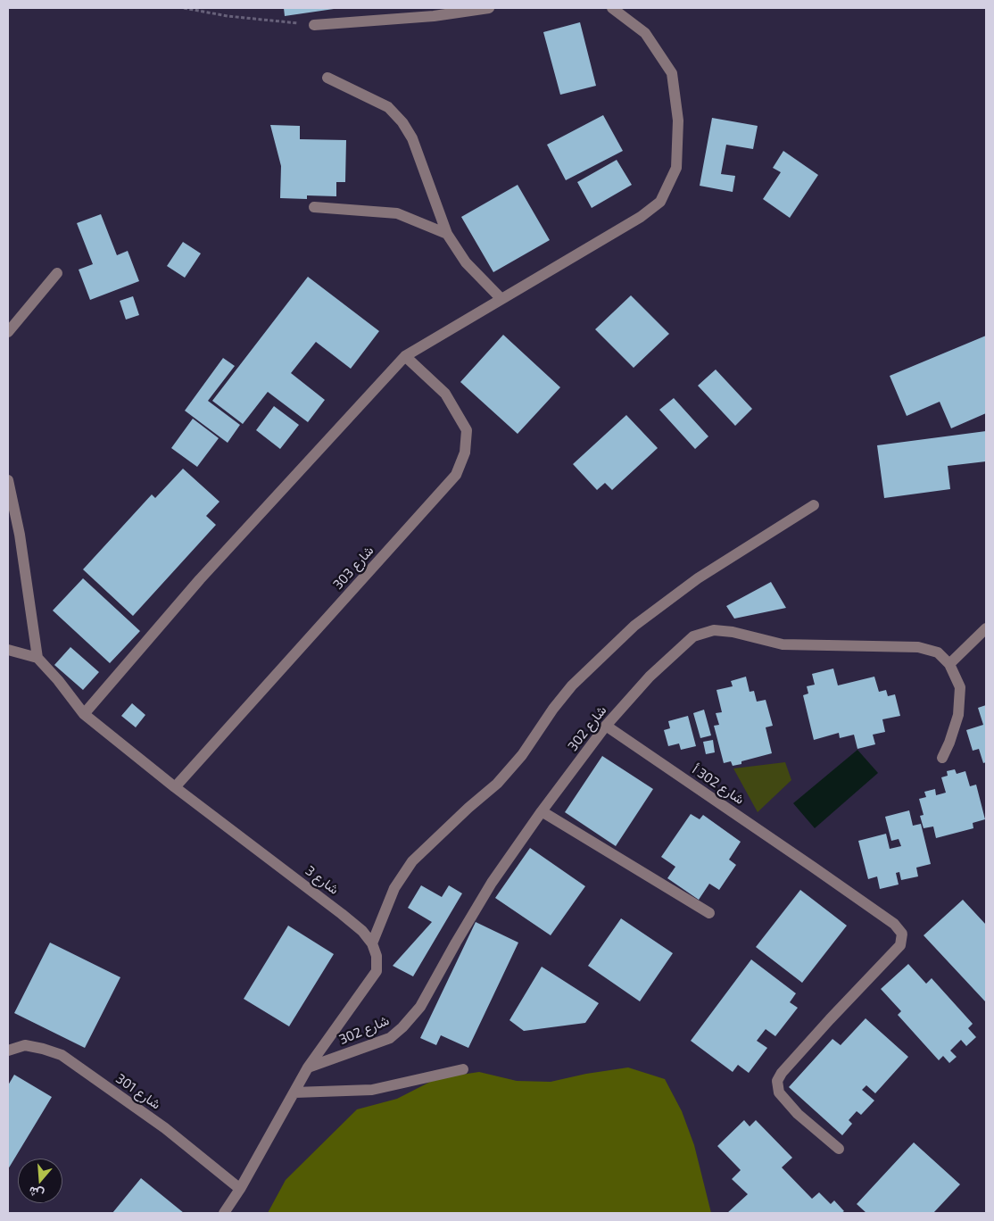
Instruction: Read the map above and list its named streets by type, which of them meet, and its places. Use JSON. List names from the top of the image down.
{
  "streets": {
    "street": [
      "شارع 303",
      "شارع 302",
      "شارع 302 أ",
      "شارع 3",
      "شارع 301"
    ]
  },
  "crossings": [
    ["شارع 303", "شارع 3"],
    ["شارع 302", "شارع 302 أ"]
  ],
  "north": "bottom"
}
